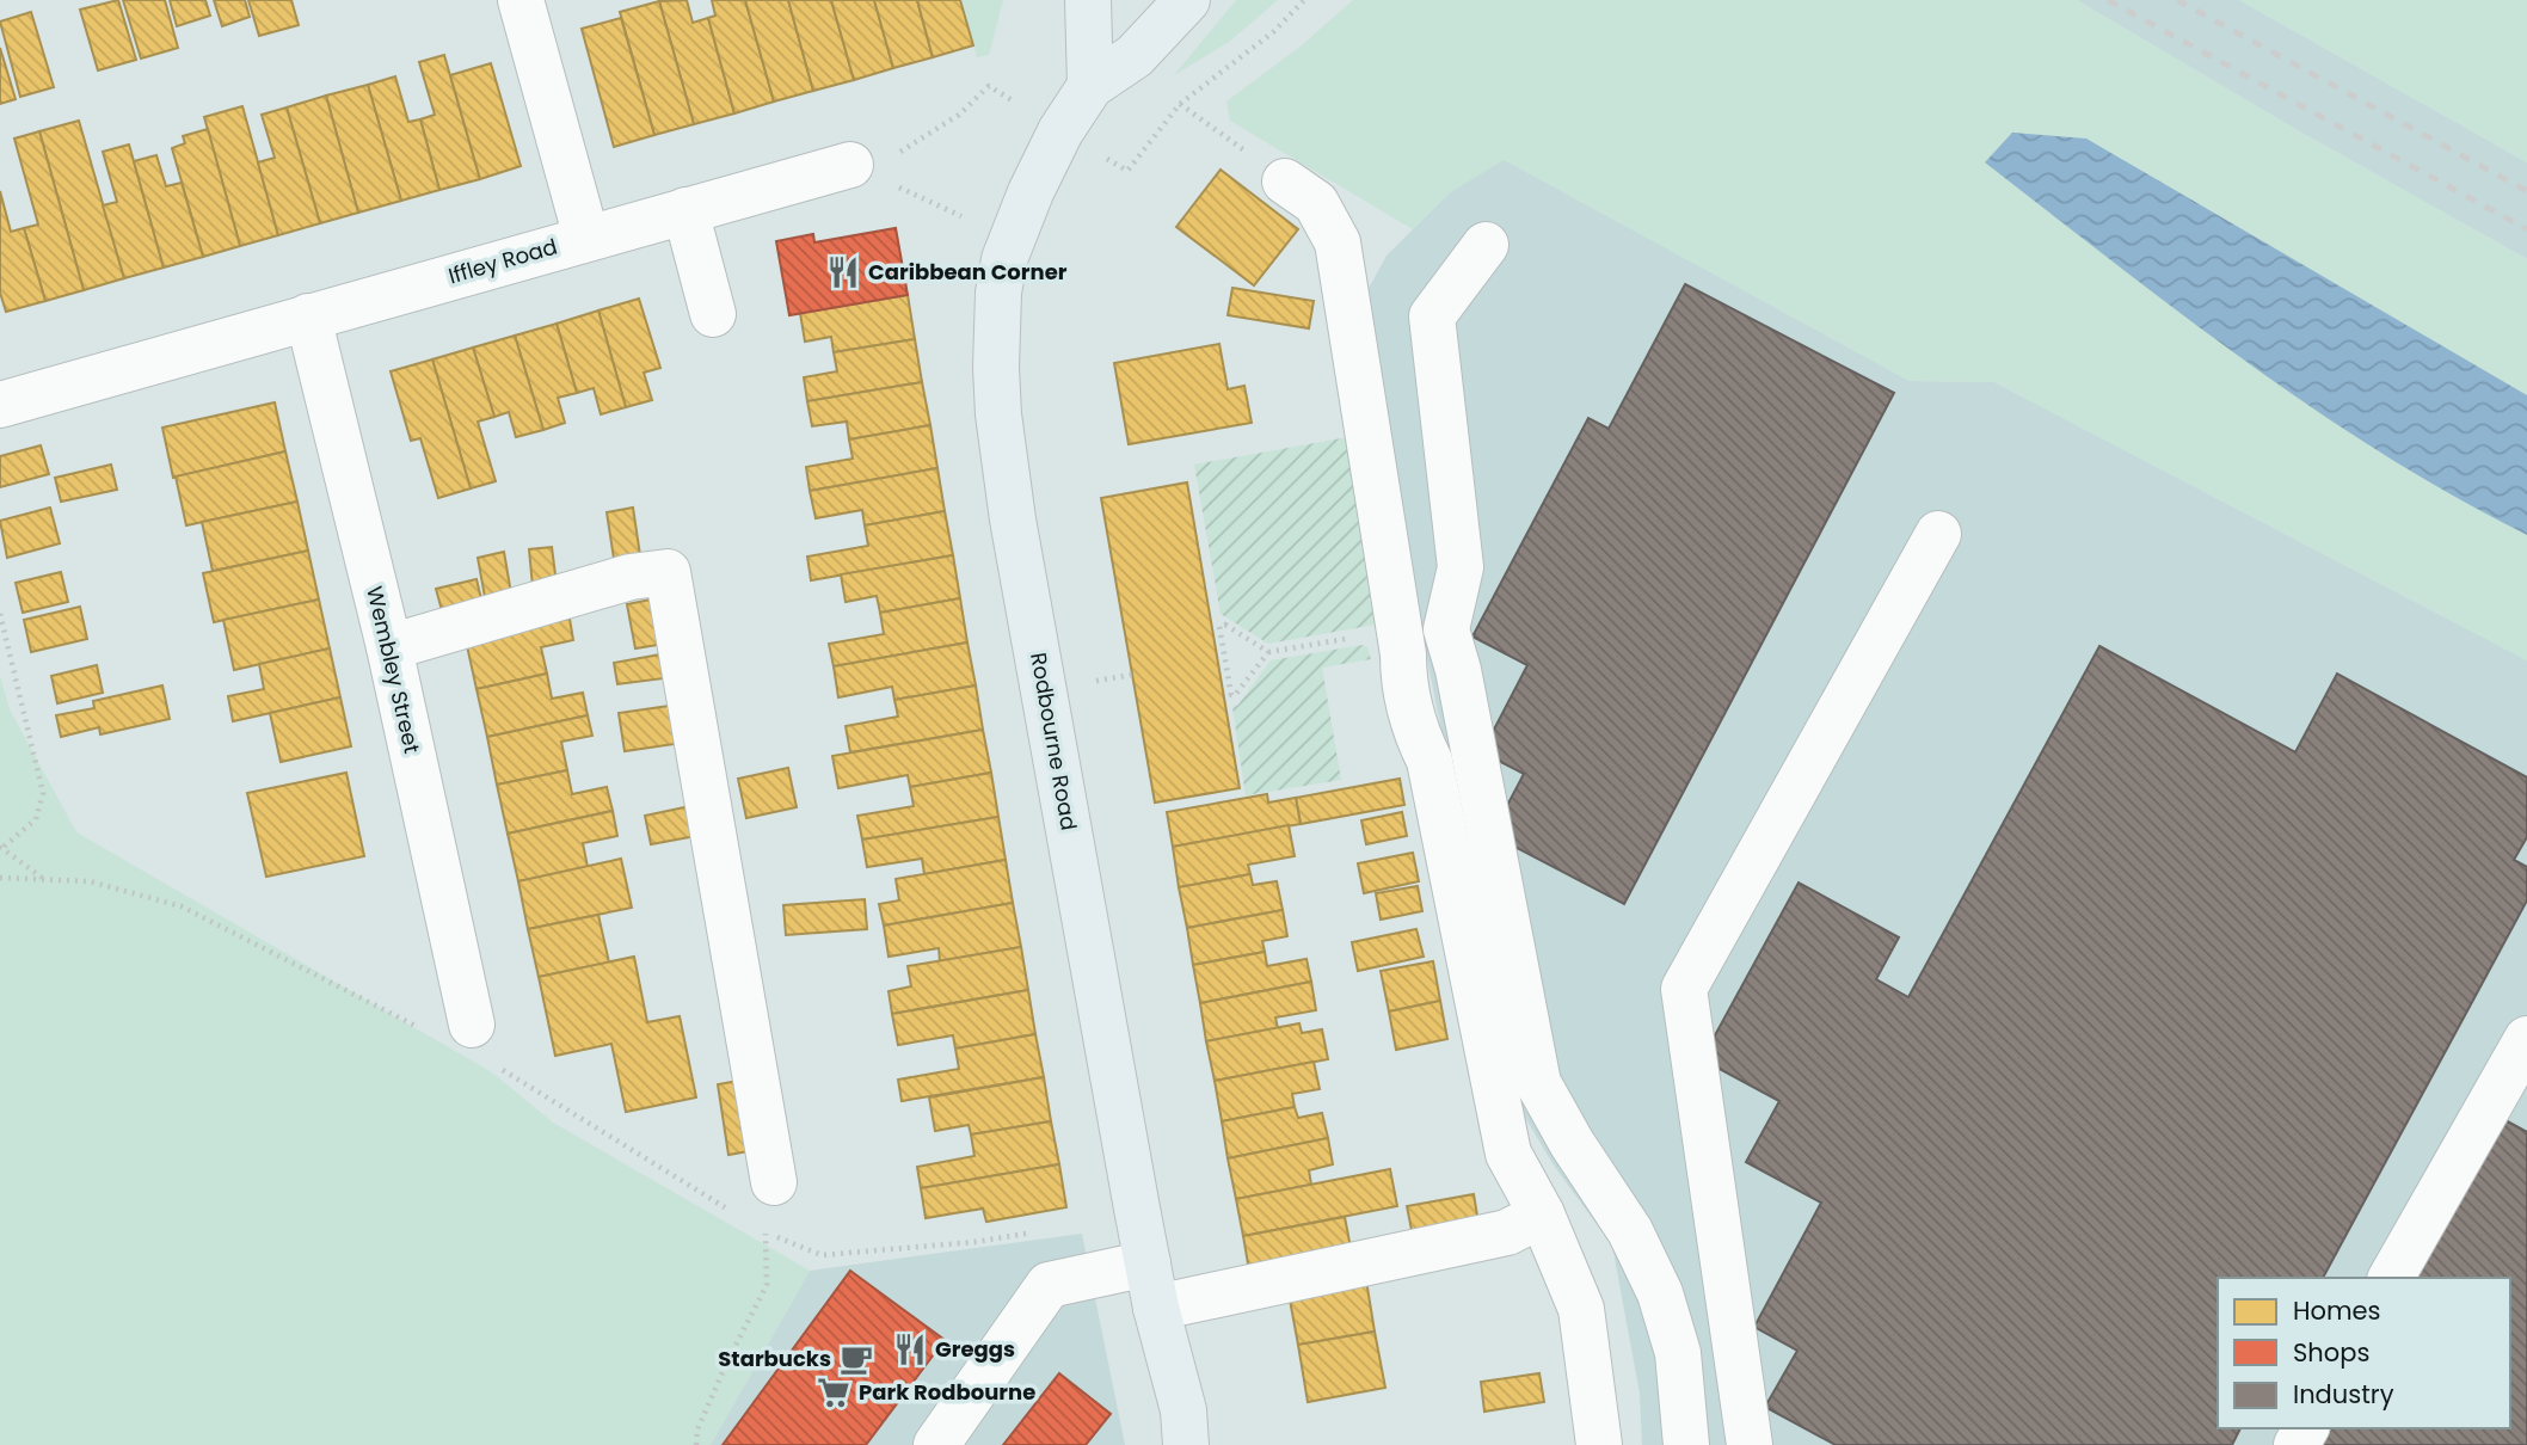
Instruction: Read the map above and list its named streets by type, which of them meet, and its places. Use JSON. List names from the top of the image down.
{
  "streets": {
    "main road": ["Rodbourne Road"],
    "street": ["Iffley Road", "Wembley Street"]
  },
  "crossings": [
    ["Iffley Road", "Wembley Street"]
  ],
  "places": {
    "restaurant": ["Caribbean Corner", "Greggs"],
    "cafe": ["Starbucks"],
    "supermarket": ["Park Rodbourne"]
  },
  "legend": ["Homes", "Shops", "Industry"]
}
